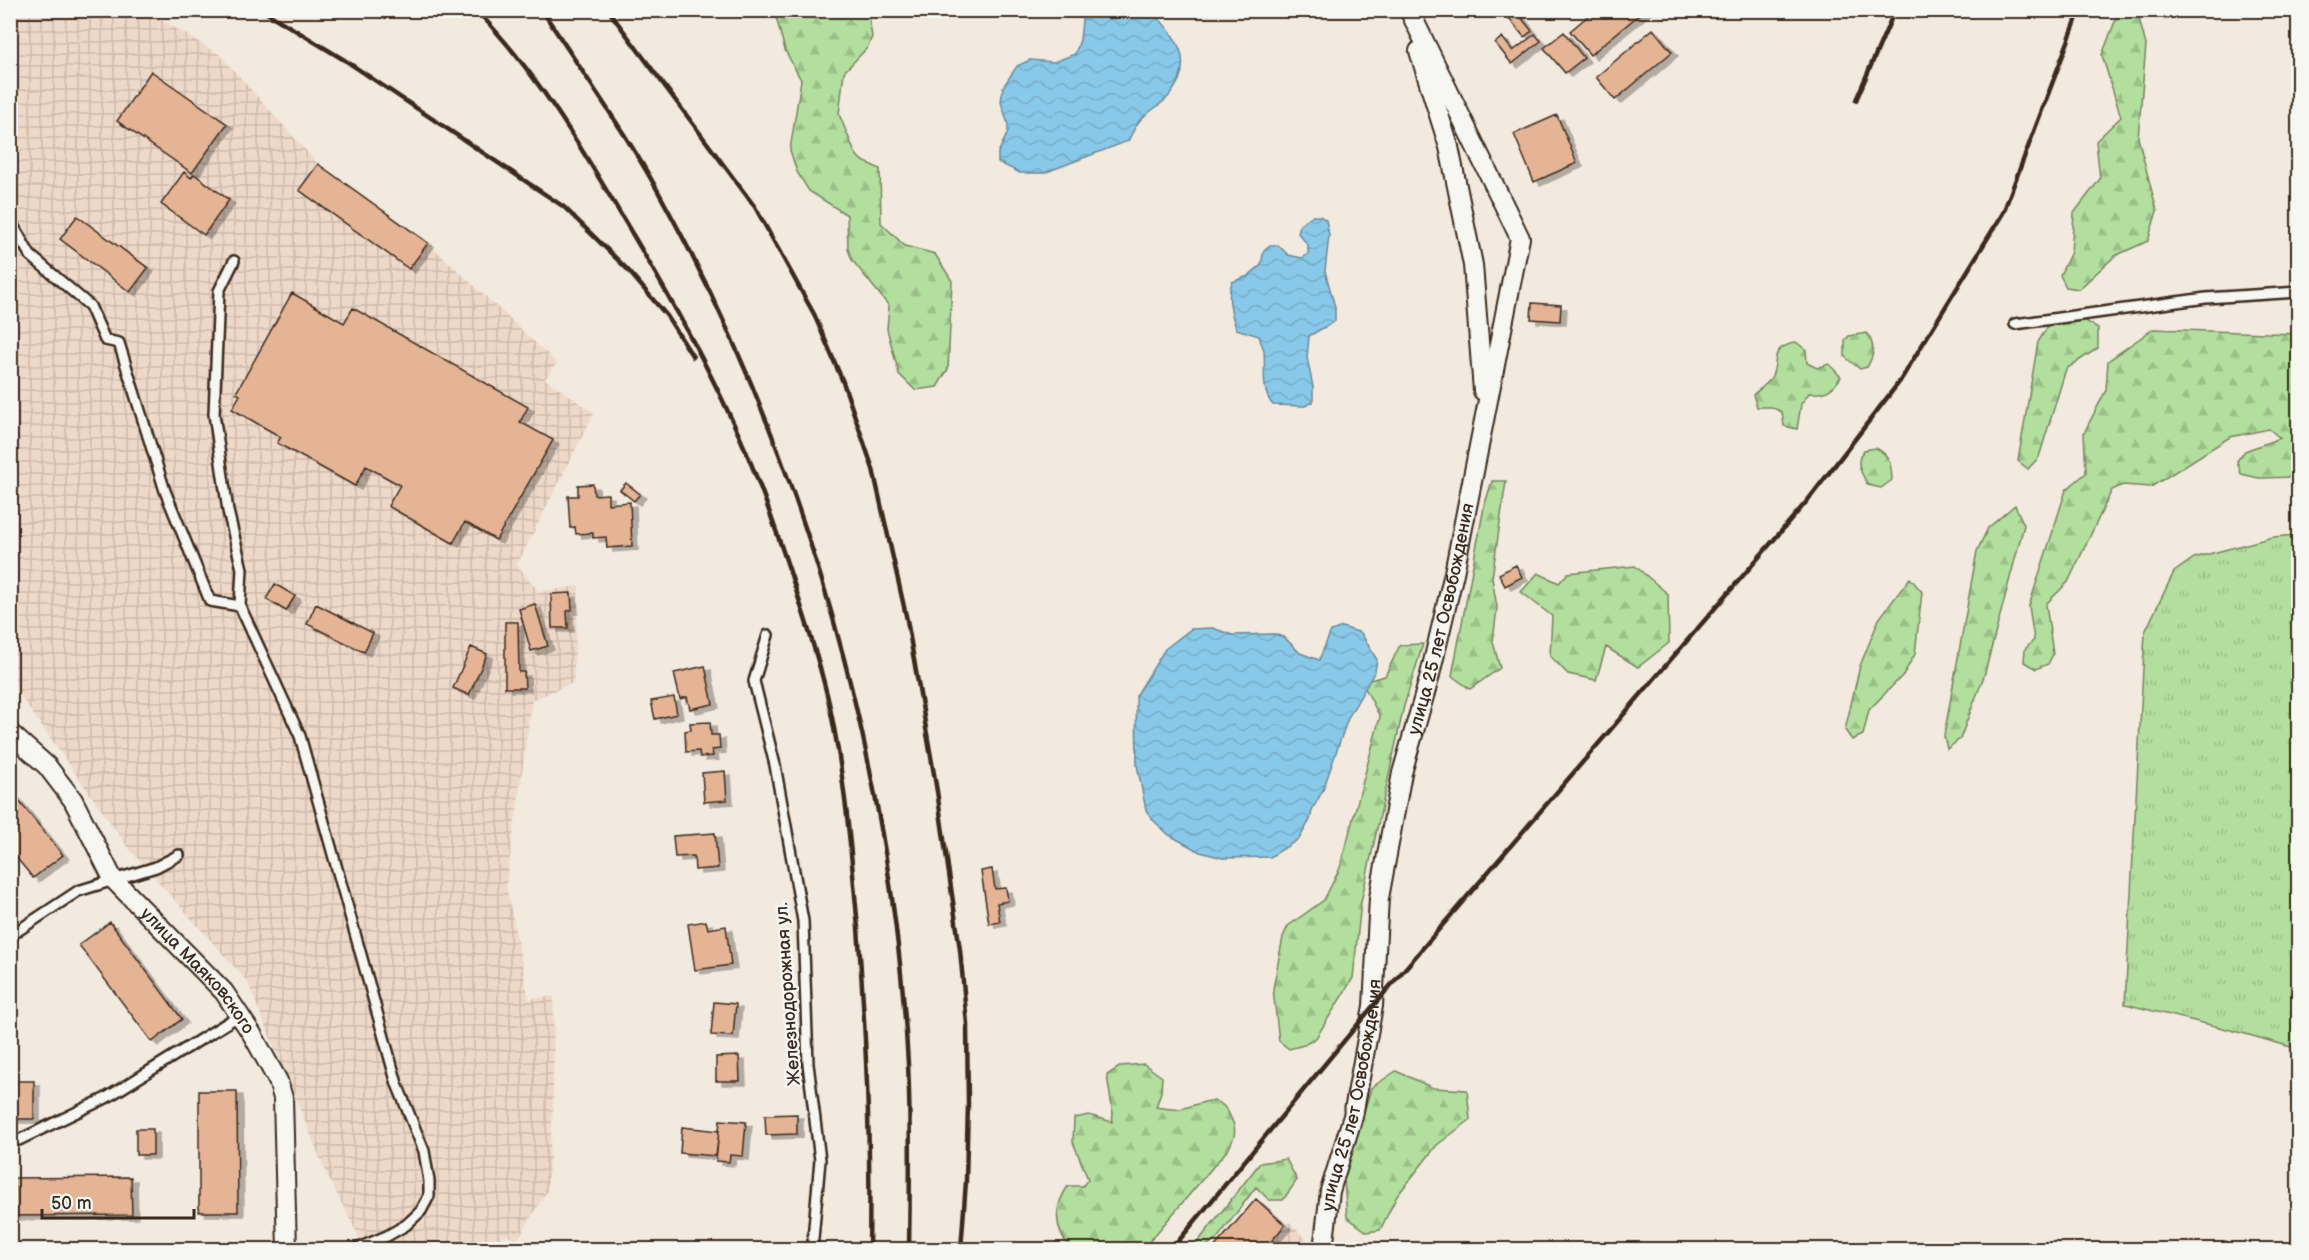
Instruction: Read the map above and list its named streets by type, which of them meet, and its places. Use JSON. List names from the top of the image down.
{
  "streets": {
    "street": ["улица 25 лет Освобождения", "улица Маяковского"],
    "lane": ["Железнодорожная ул."]
  },
  "scale_bar": "50 m"
}
